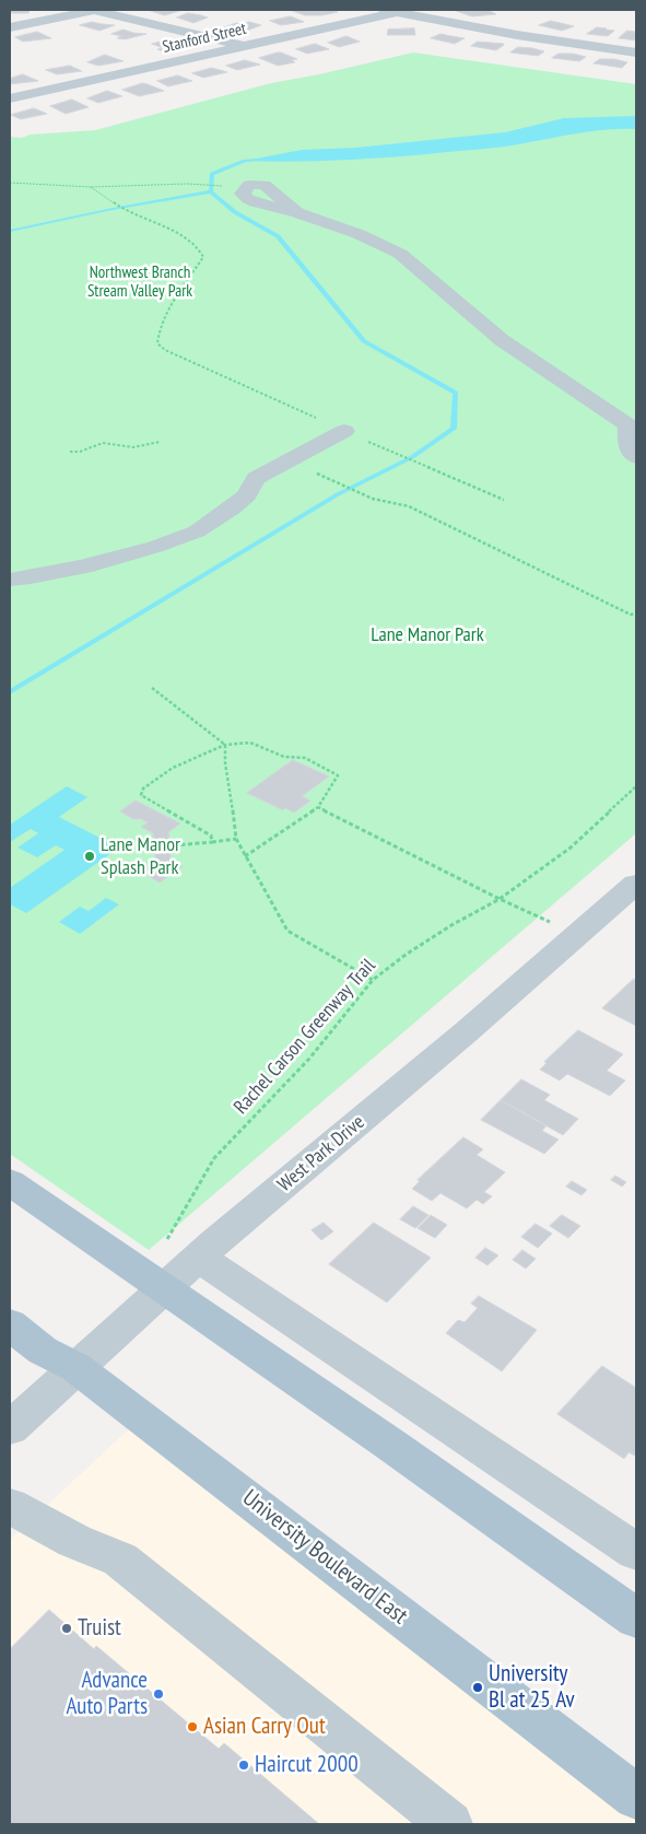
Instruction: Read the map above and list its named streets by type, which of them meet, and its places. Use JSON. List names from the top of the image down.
{
  "streets": {
    "main road": ["University Boulevard East"],
    "street": ["Stanford Street", "West Park Drive"],
    "path": ["Rachel Carson Greenway Trail"]
  },
  "crossings": [
    ["West Park Drive", "University Boulevard East"]
  ],
  "parks": ["Northwest Branch Stream Valley Park", "Lane Manor Park"],
  "places": [
    "Lane Manor Splash Park",
    "Truist",
    "University Bl at 25 Av",
    "Advance Auto Parts",
    "Asian Carry Out",
    "Haircut 2000"
  ]
}
